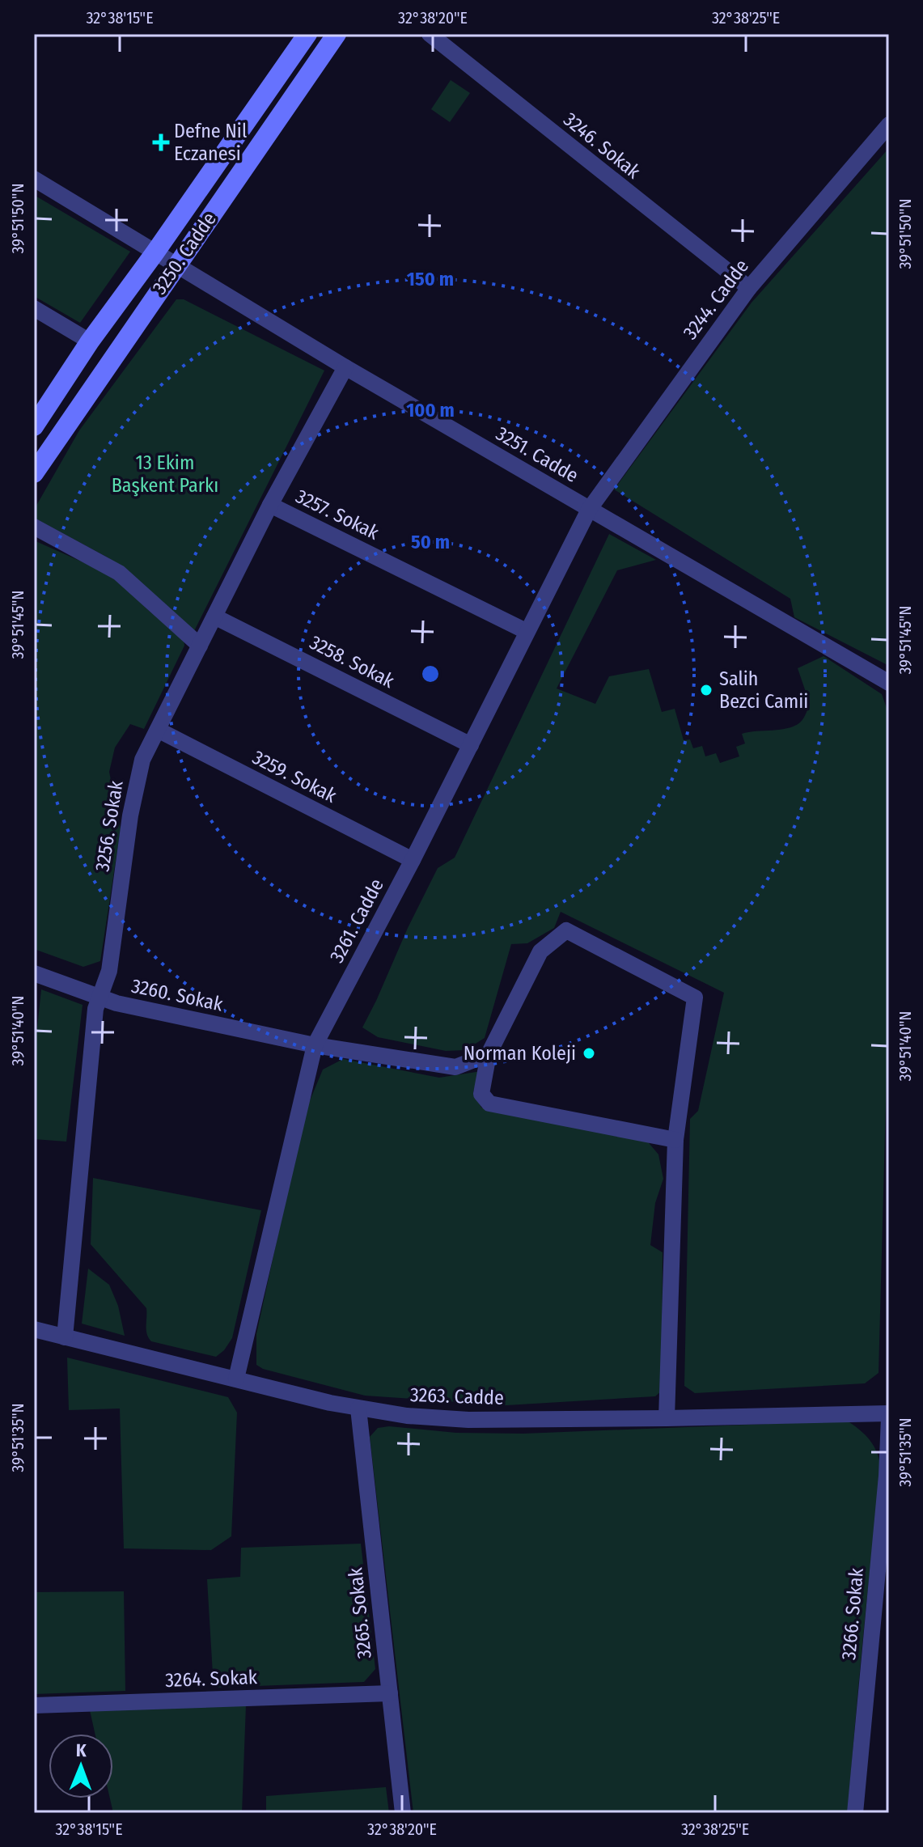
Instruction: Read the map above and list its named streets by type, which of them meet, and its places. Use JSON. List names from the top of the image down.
{
  "streets": {
    "street": [
      "3246. Sokak",
      "3250. Cadde",
      "3244. Cadde",
      "3251. Cadde",
      "3257. Sokak",
      "3258. Sokak",
      "3259. Sokak",
      "3256. Sokak",
      "3261. Cadde",
      "3260. Sokak",
      "3263. Cadde",
      "3265. Sokak",
      "3266. Sokak",
      "3264. Sokak"
    ]
  },
  "crossings": [
    ["3246. Sokak", "3244. Cadde"],
    ["3250. Cadde", "3251. Cadde"],
    ["3244. Cadde", "3251. Cadde"],
    ["3244. Cadde", "3261. Cadde"],
    ["3251. Cadde", "3256. Sokak"],
    ["3251. Cadde", "3261. Cadde"],
    ["3257. Sokak", "3256. Sokak"],
    ["3257. Sokak", "3261. Cadde"],
    ["3258. Sokak", "3256. Sokak"],
    ["3258. Sokak", "3261. Cadde"],
    ["3259. Sokak", "3256. Sokak"],
    ["3259. Sokak", "3261. Cadde"],
    ["3256. Sokak", "3260. Sokak"],
    ["3256. Sokak", "3263. Cadde"],
    ["3261. Cadde", "3260. Sokak"],
    ["3261. Cadde", "3263. Cadde"],
    ["3263. Cadde", "3265. Sokak"],
    ["3265. Sokak", "3264. Sokak"]
  ],
  "parks": ["13 Ekim Başkent Parkı"],
  "places": {
    "health": ["Defne Nil Eczanesi"],
    "other": ["Salih Bezci Camii", "Norman Koleji"]
  },
  "north": "top",
  "coordinates": [
    "32°38'15\"E",
    "32°38'20\"E",
    "32°38'25\"E",
    "39°51'50\"N",
    "39°51'45\"N",
    "39°51'40\"N",
    "39°51'35\"N"
  ],
  "rings": ["150 m", "100 m", "50 m"]
}
